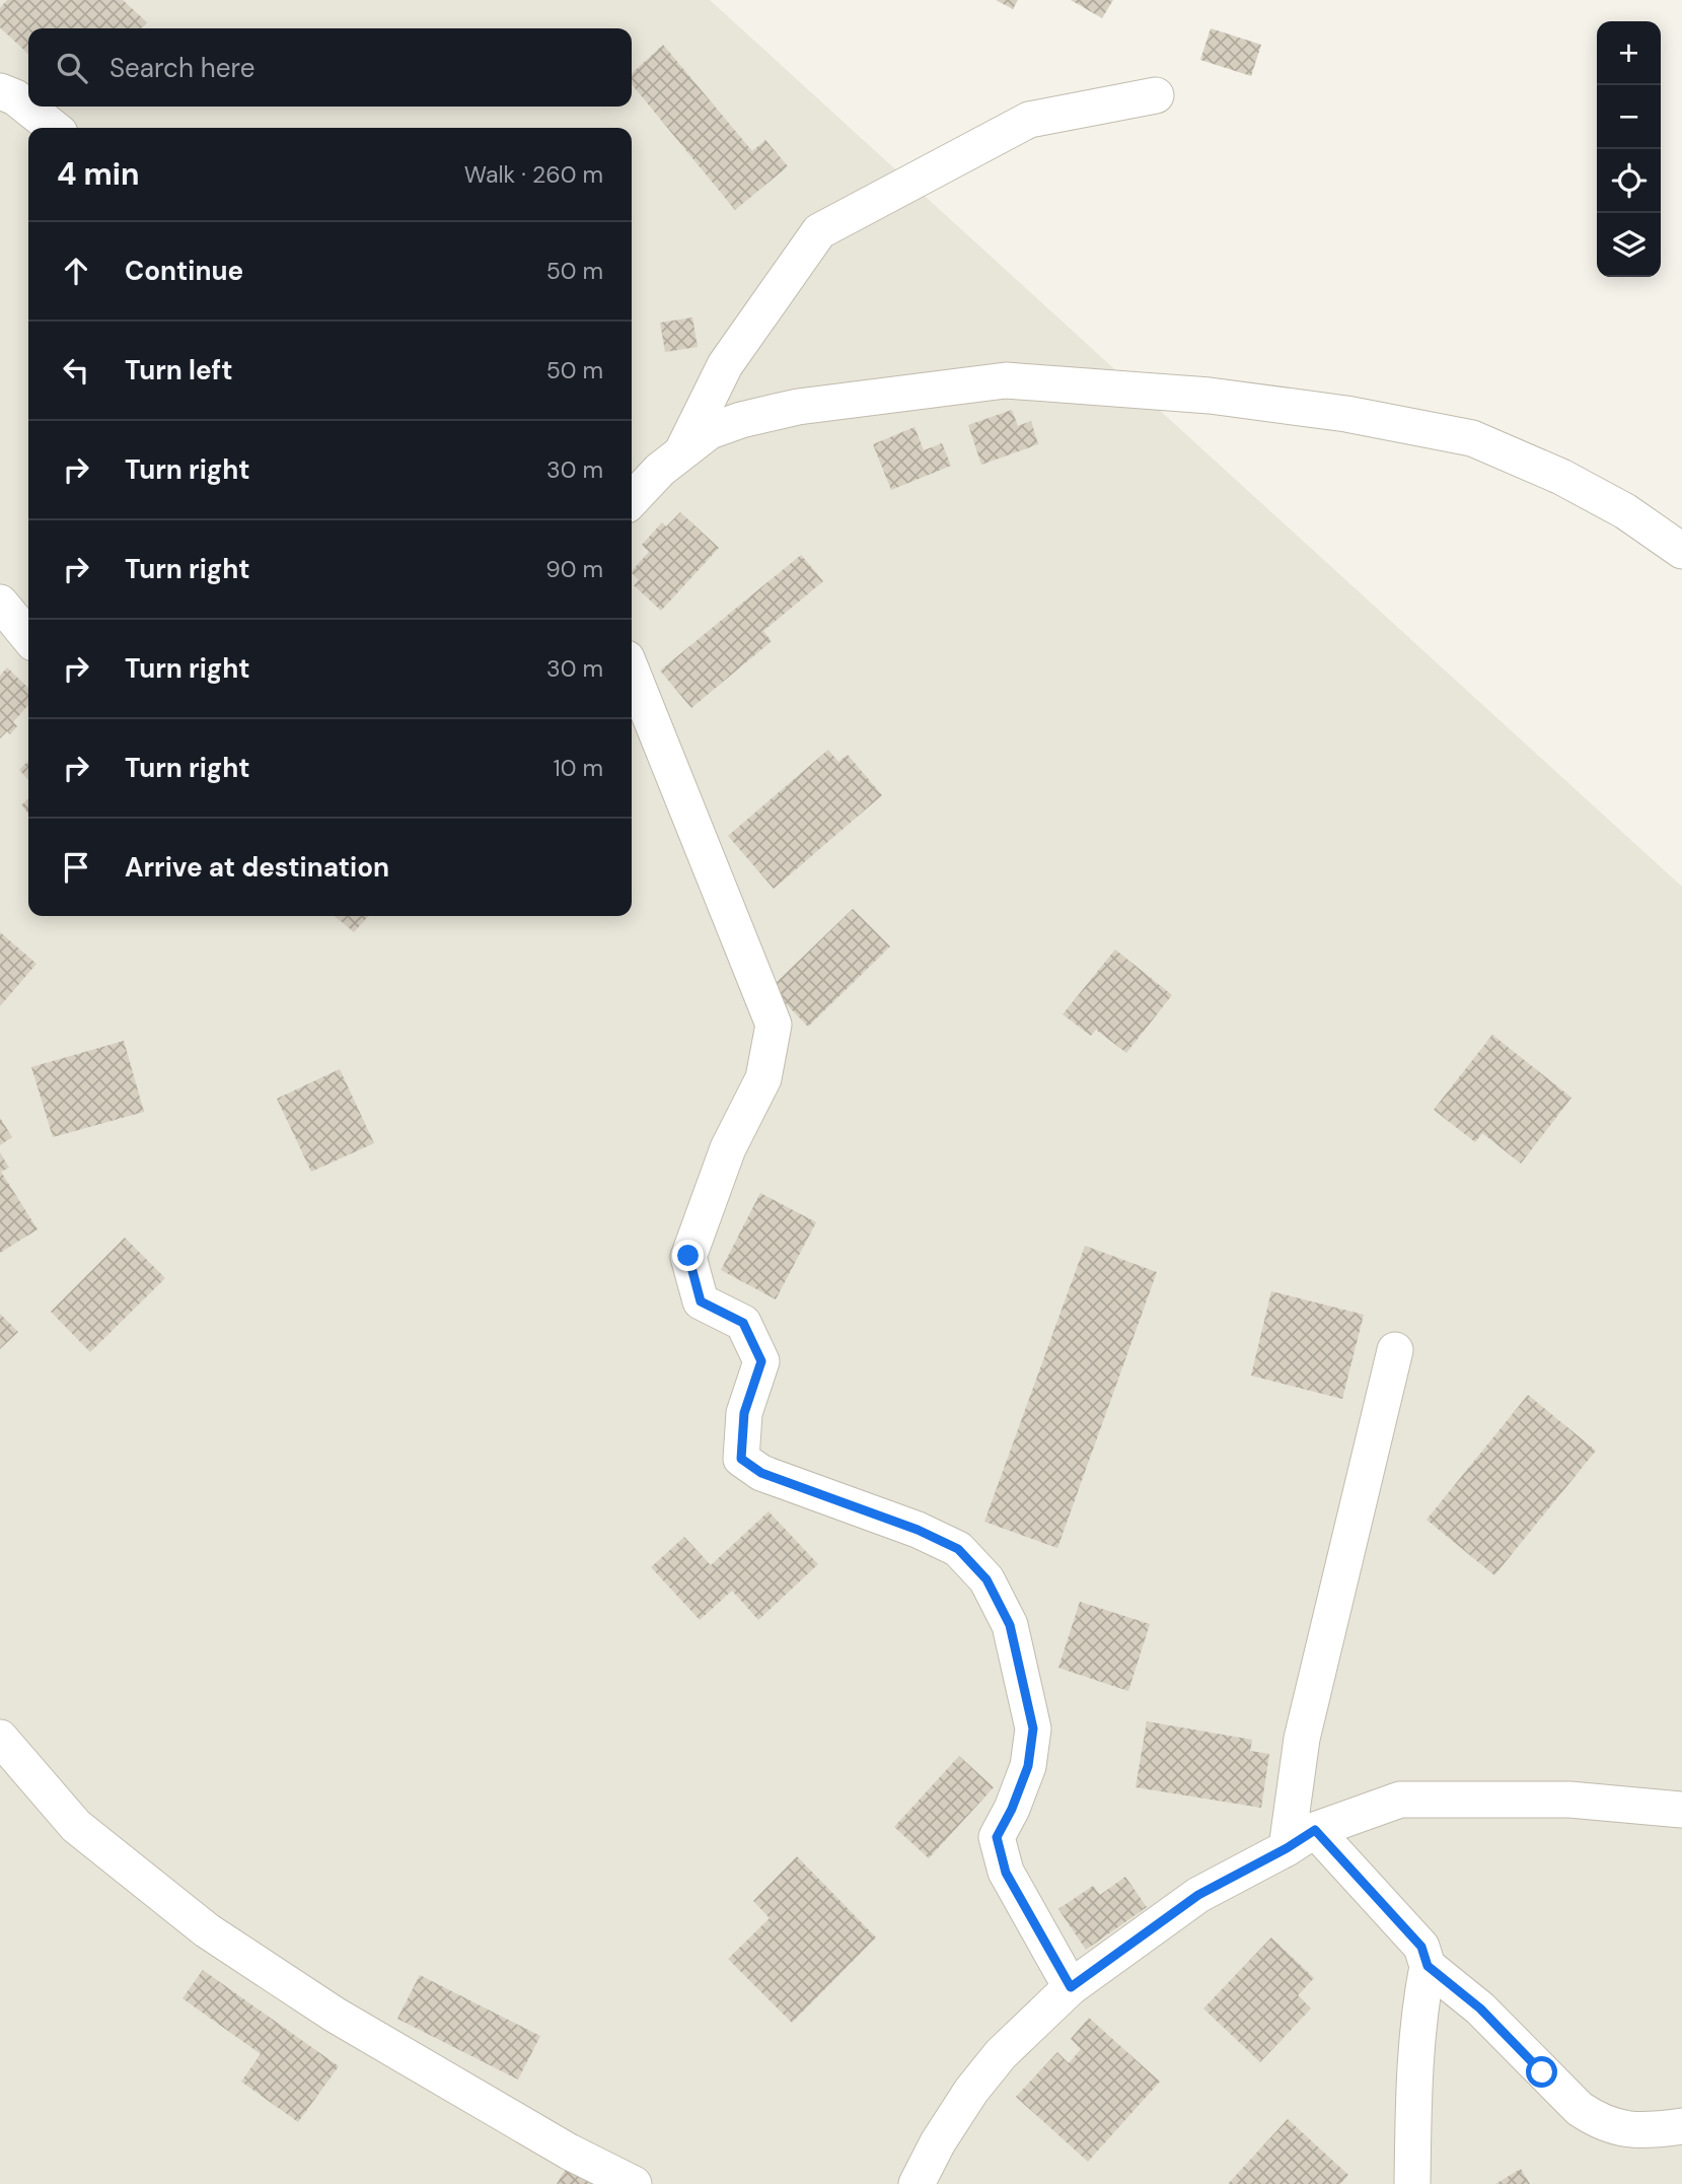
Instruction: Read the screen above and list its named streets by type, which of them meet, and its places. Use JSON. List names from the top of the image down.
{
  "page": {
    "map_buttons": ["+", "−"],
    "search": "Search here",
    "heading": ["4 min", "Walk · 260 m"],
    "list": [
      ["Continue", "50 m"],
      ["Turn left", "50 m"],
      ["Turn right", "30 m"],
      ["Turn right", "90 m"],
      ["Turn right", "30 m"],
      ["Turn right", "10 m"],
      "Arrive at destination"
    ]
  }
}
